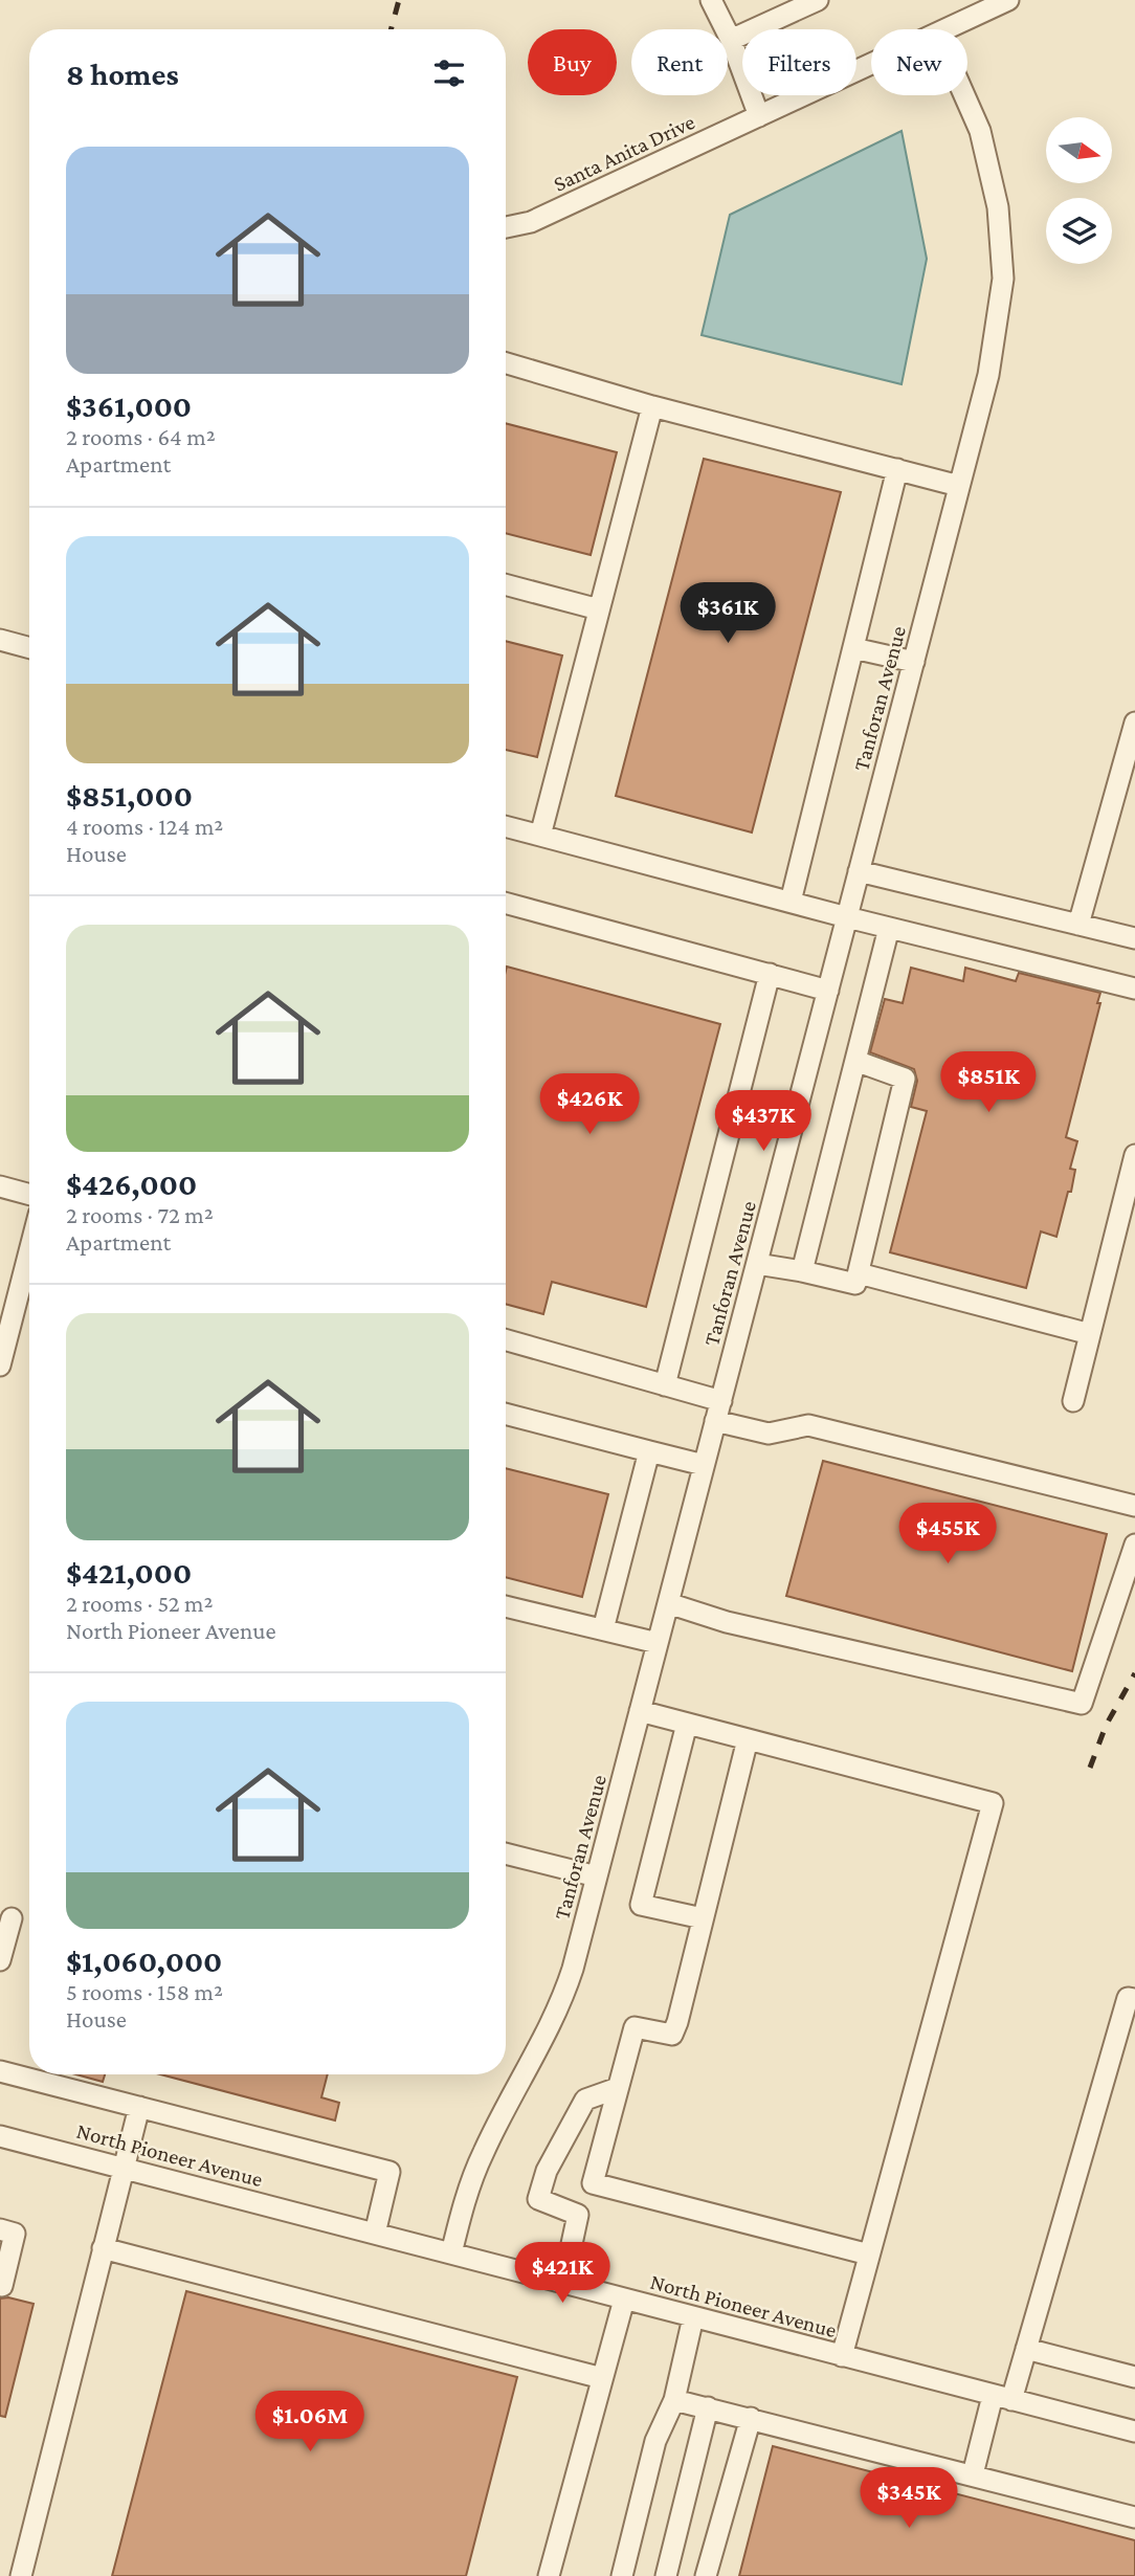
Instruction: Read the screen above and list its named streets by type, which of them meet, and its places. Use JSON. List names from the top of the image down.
{
  "streets": {
    "street": ["Santa Anita Drive", "Tanforan Avenue", "North Pioneer Avenue"]
  },
  "crossings": [
    ["Tanforan Avenue", "North Pioneer Avenue"]
  ],
  "north": "right",
  "page": {
    "chip": [
      "Buy",
      "Rent",
      "Filters",
      "New"
    ],
    "heading": "8 homes",
    "list": [
      {
        "name": "$361,000",
        "note": "2 rooms · 64 m² · Apartment"
      },
      {
        "name": "$851,000",
        "note": "4 rooms · 124 m² · House"
      },
      {
        "name": "$426,000",
        "note": "2 rooms · 72 m² · Apartment"
      },
      {
        "name": "$421,000",
        "note": "2 rooms · 52 m² · North Pioneer Avenue"
      },
      {
        "name": "$1,060,000",
        "note": "5 rooms · 158 m² · House"
      }
    ],
    "price": [
      "$361K",
      "$851K",
      "$426K",
      "$437K",
      "$455K",
      "$421K",
      "$1.06M",
      "$345K"
    ]
  }
}
